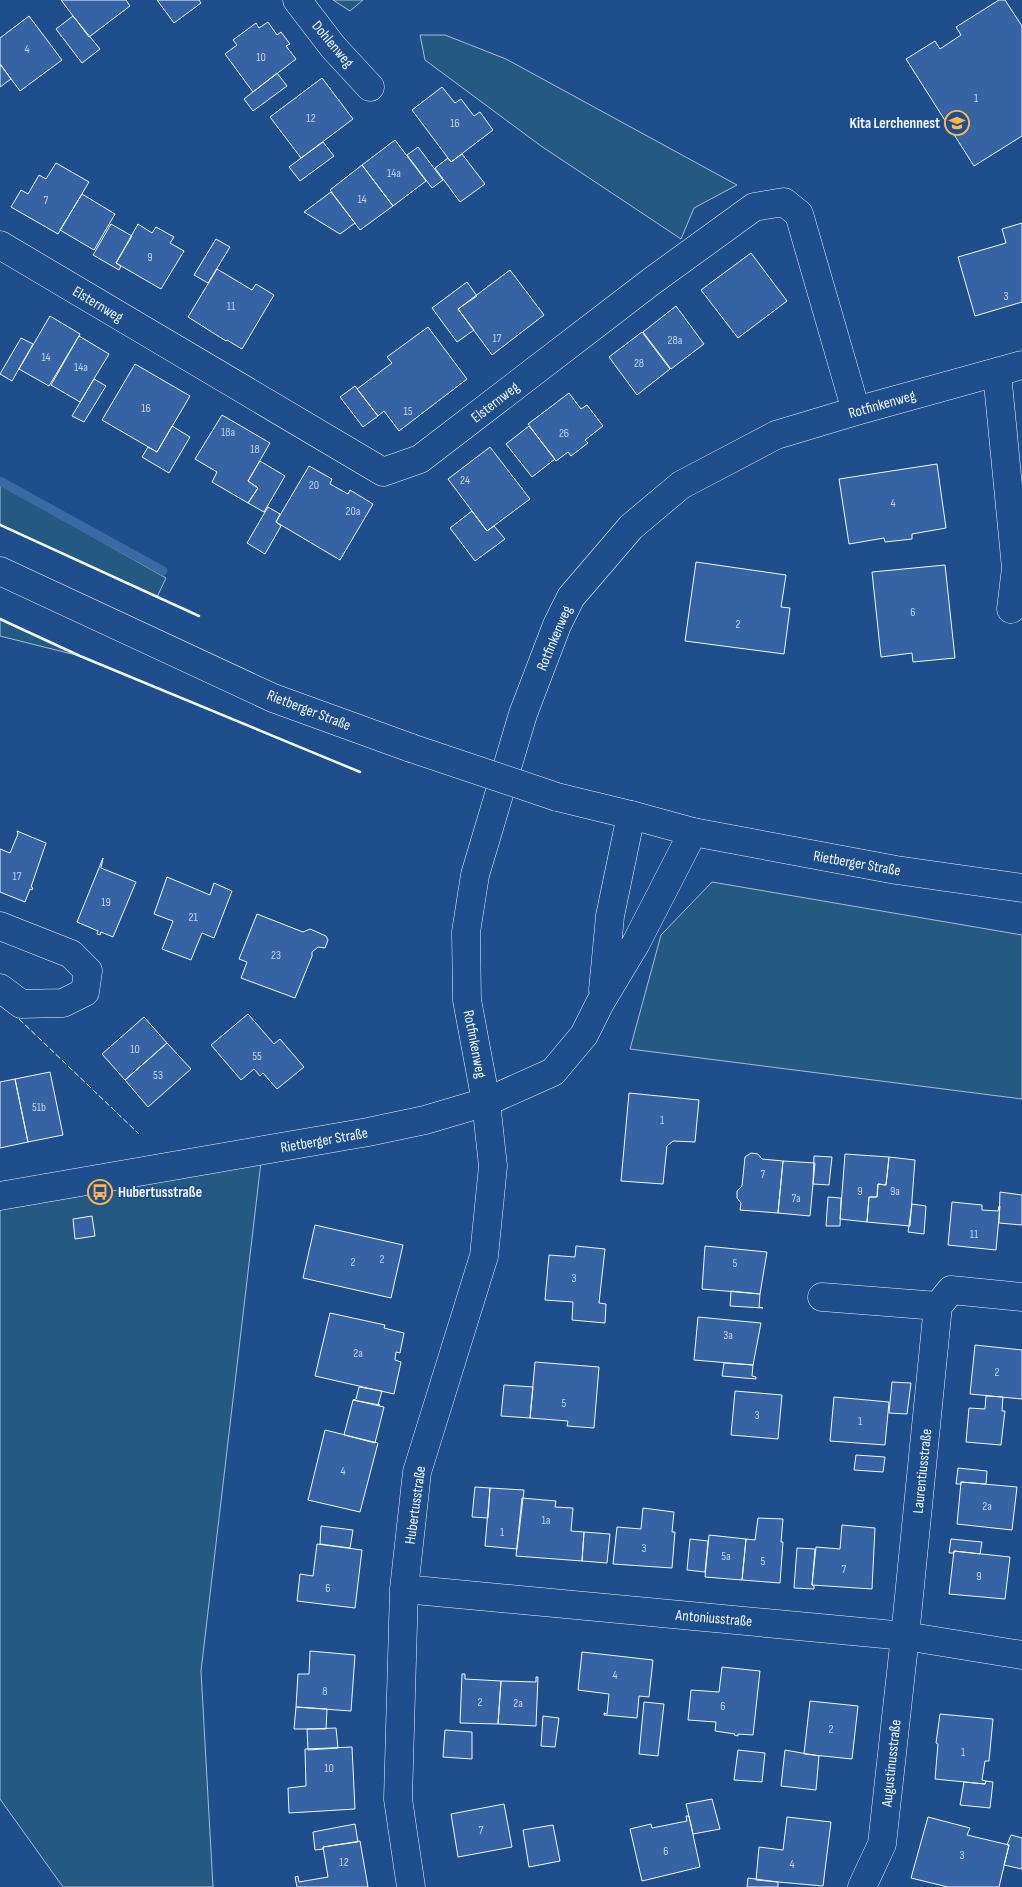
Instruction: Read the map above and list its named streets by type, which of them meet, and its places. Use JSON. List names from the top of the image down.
{
  "streets": {
    "street": [
      "Dohlenweg",
      "Elsternweg",
      "Rotfinkenweg",
      "Rietberger Straße",
      "Laurentiusstraße",
      "Hubertusstraße",
      "Antoniusstraße",
      "Augustinusstraße"
    ]
  },
  "crossings": [
    ["Elsternweg", "Rotfinkenweg"],
    ["Rotfinkenweg", "Rietberger Straße"],
    ["Rotfinkenweg", "Hubertusstraße"],
    ["Rietberger Straße", "Hubertusstraße"],
    ["Laurentiusstraße", "Antoniusstraße"],
    ["Laurentiusstraße", "Augustinusstraße"],
    ["Hubertusstraße", "Antoniusstraße"],
    ["Antoniusstraße", "Augustinusstraße"]
  ],
  "places": {
    "school or university": ["Kita Lerchennest"],
    "bus stop": ["Hubertusstraße"]
  },
  "house_numbers": [
    "4",
    "10",
    "1",
    "12",
    "16",
    "14a",
    "14",
    "7",
    "9",
    "3",
    "11",
    "17",
    "28a",
    "14",
    "28",
    "14a",
    "16",
    "15",
    "18a",
    "26",
    "18",
    "24",
    "20",
    "4",
    "20a",
    "6",
    "2",
    "17",
    "19",
    "21",
    "23",
    "10",
    "55",
    "53",
    "51b",
    "1",
    "7",
    "9",
    "9a",
    "7a",
    "11",
    "2",
    "2",
    "5",
    "3",
    "3a",
    "2a",
    "2",
    "5",
    "3",
    "1",
    "4",
    "2a",
    "1a",
    "1",
    "3",
    "5a",
    "5",
    "7",
    "9",
    "6",
    "4",
    "8",
    "2",
    "2a",
    "6",
    "2",
    "1",
    "10",
    "7",
    "6",
    "3",
    "12",
    "4"
  ]
}
